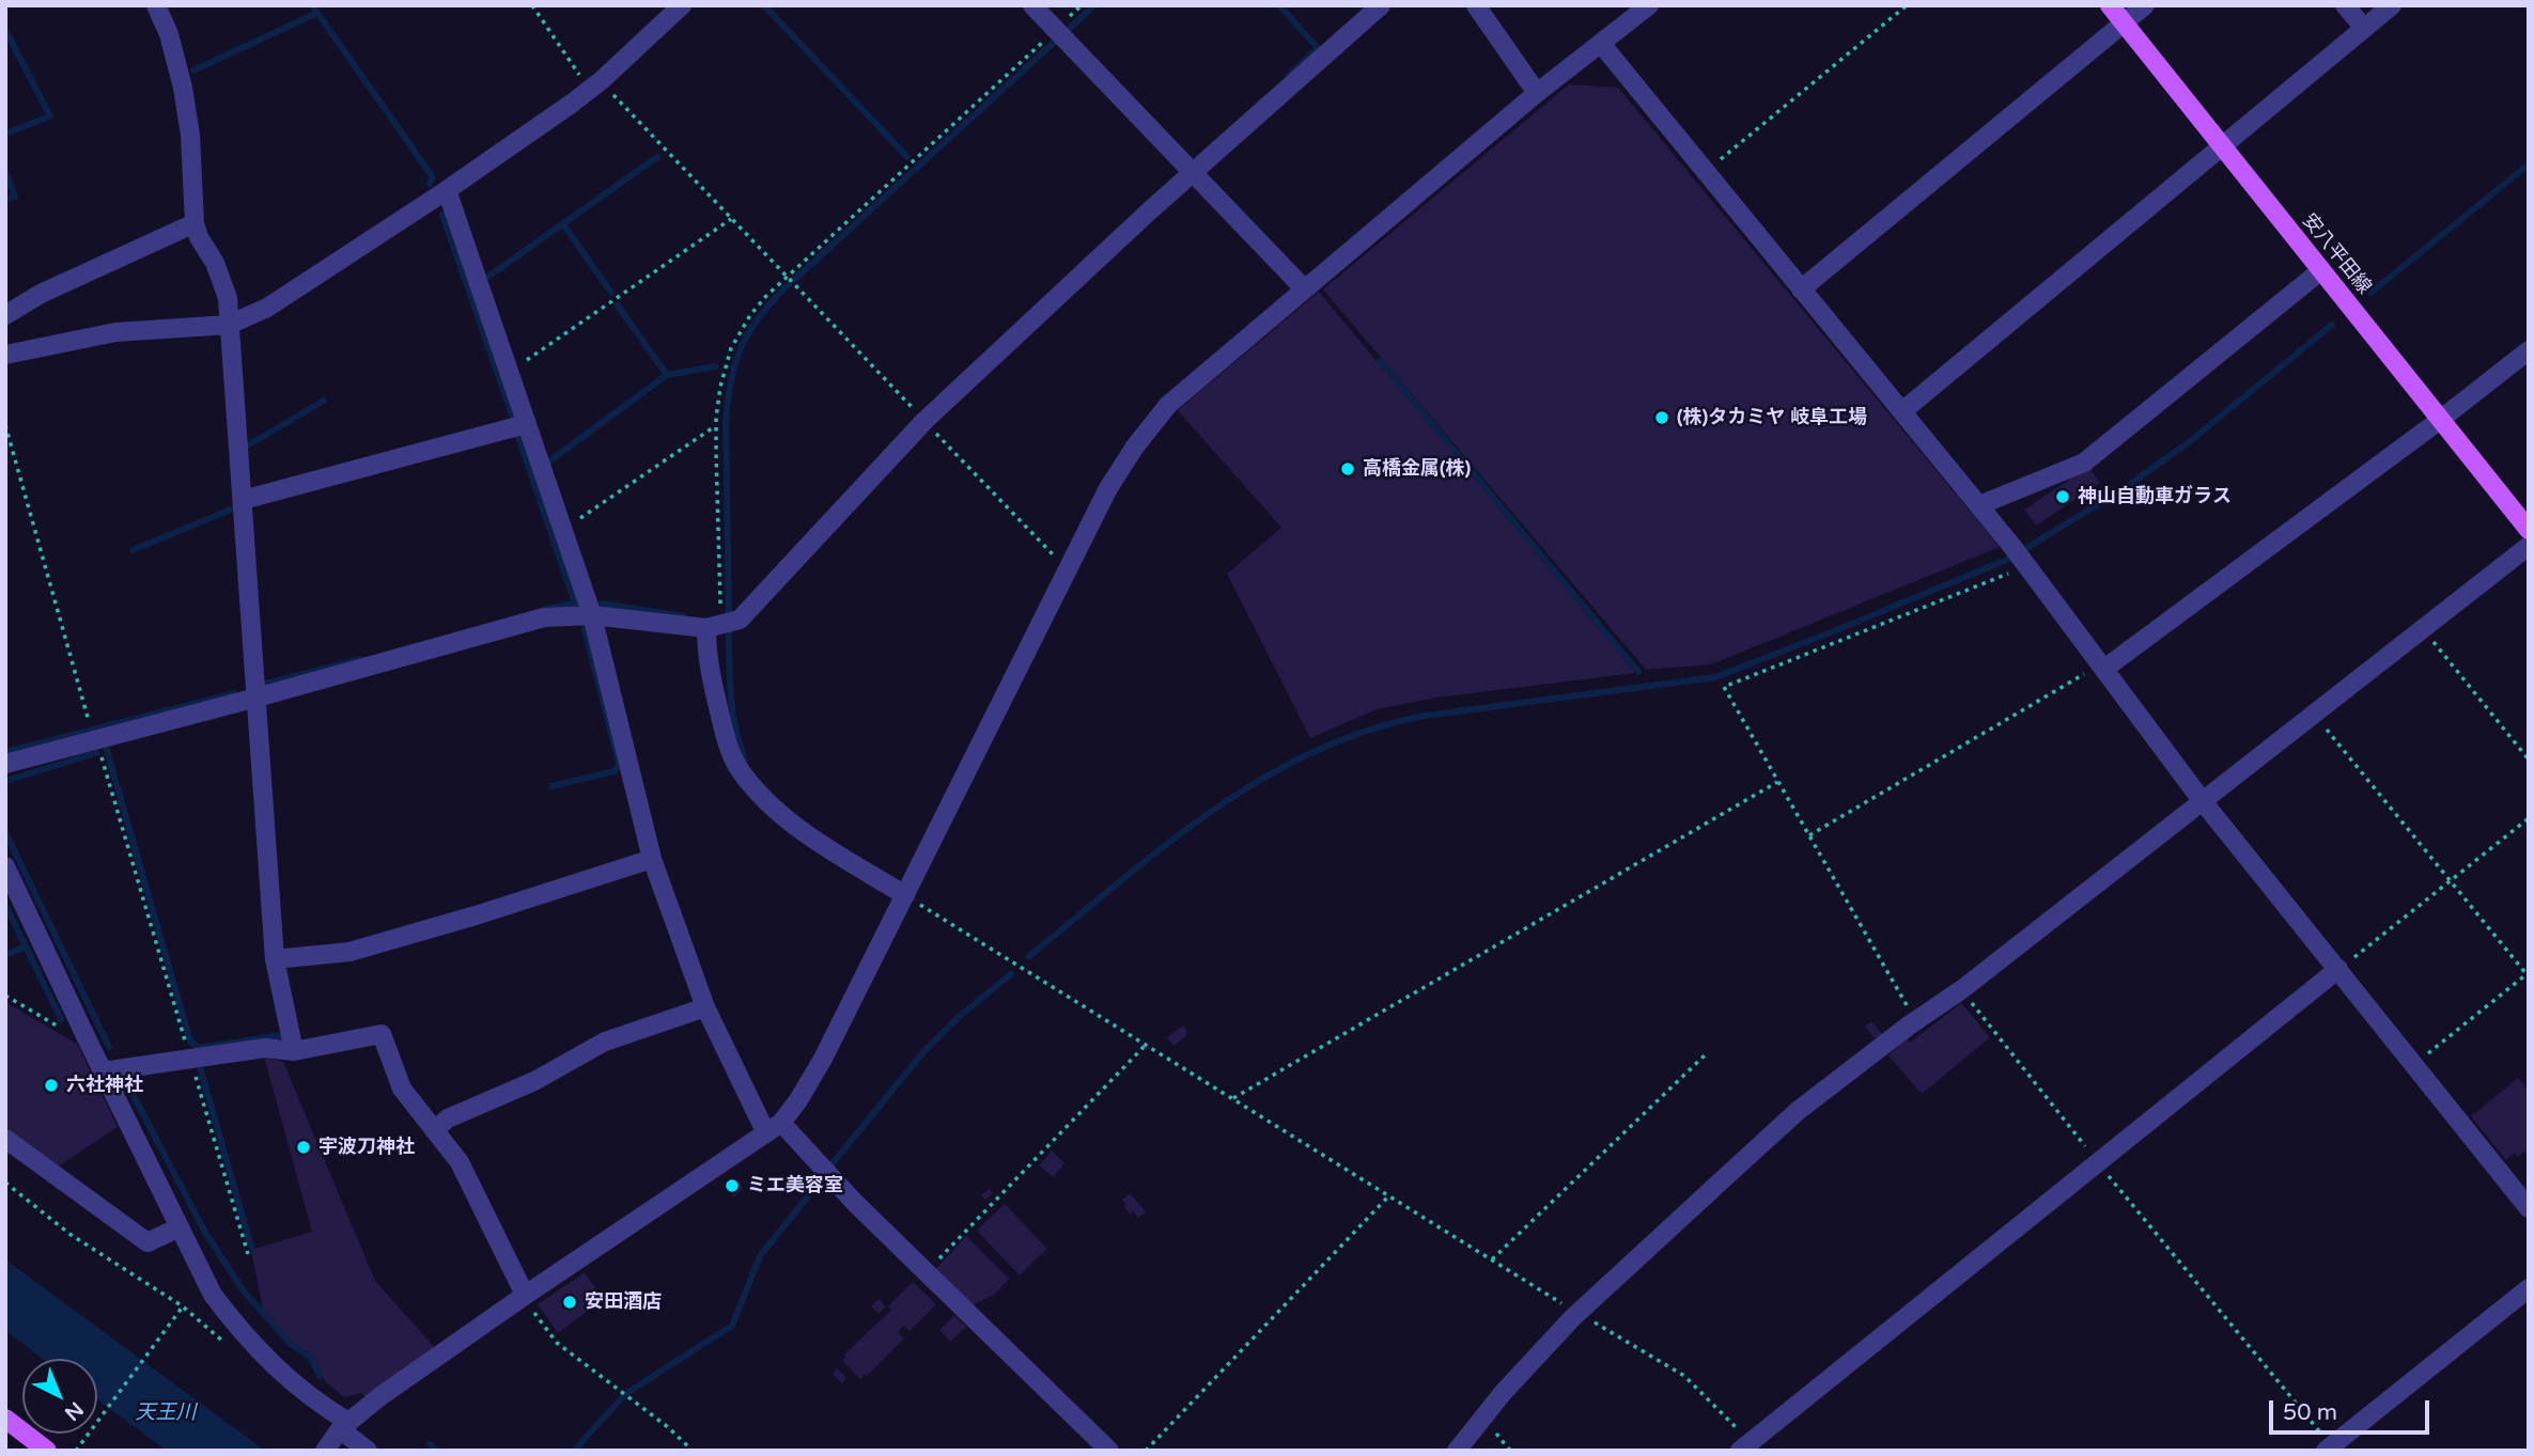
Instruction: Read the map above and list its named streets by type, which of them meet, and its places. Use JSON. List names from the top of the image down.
{
  "streets": {
    "main road": ["安八平田線"]
  },
  "water": ["天王川"],
  "places": [
    "(株)タカミヤ 岐阜工場",
    "高橋金属(株)",
    "神山自動車ガラス",
    "六社神社",
    "宇波刀神社",
    "ミエ美容室",
    "安田酒店"
  ],
  "scale_bar": "50 m",
  "north": "bottom right"
}
